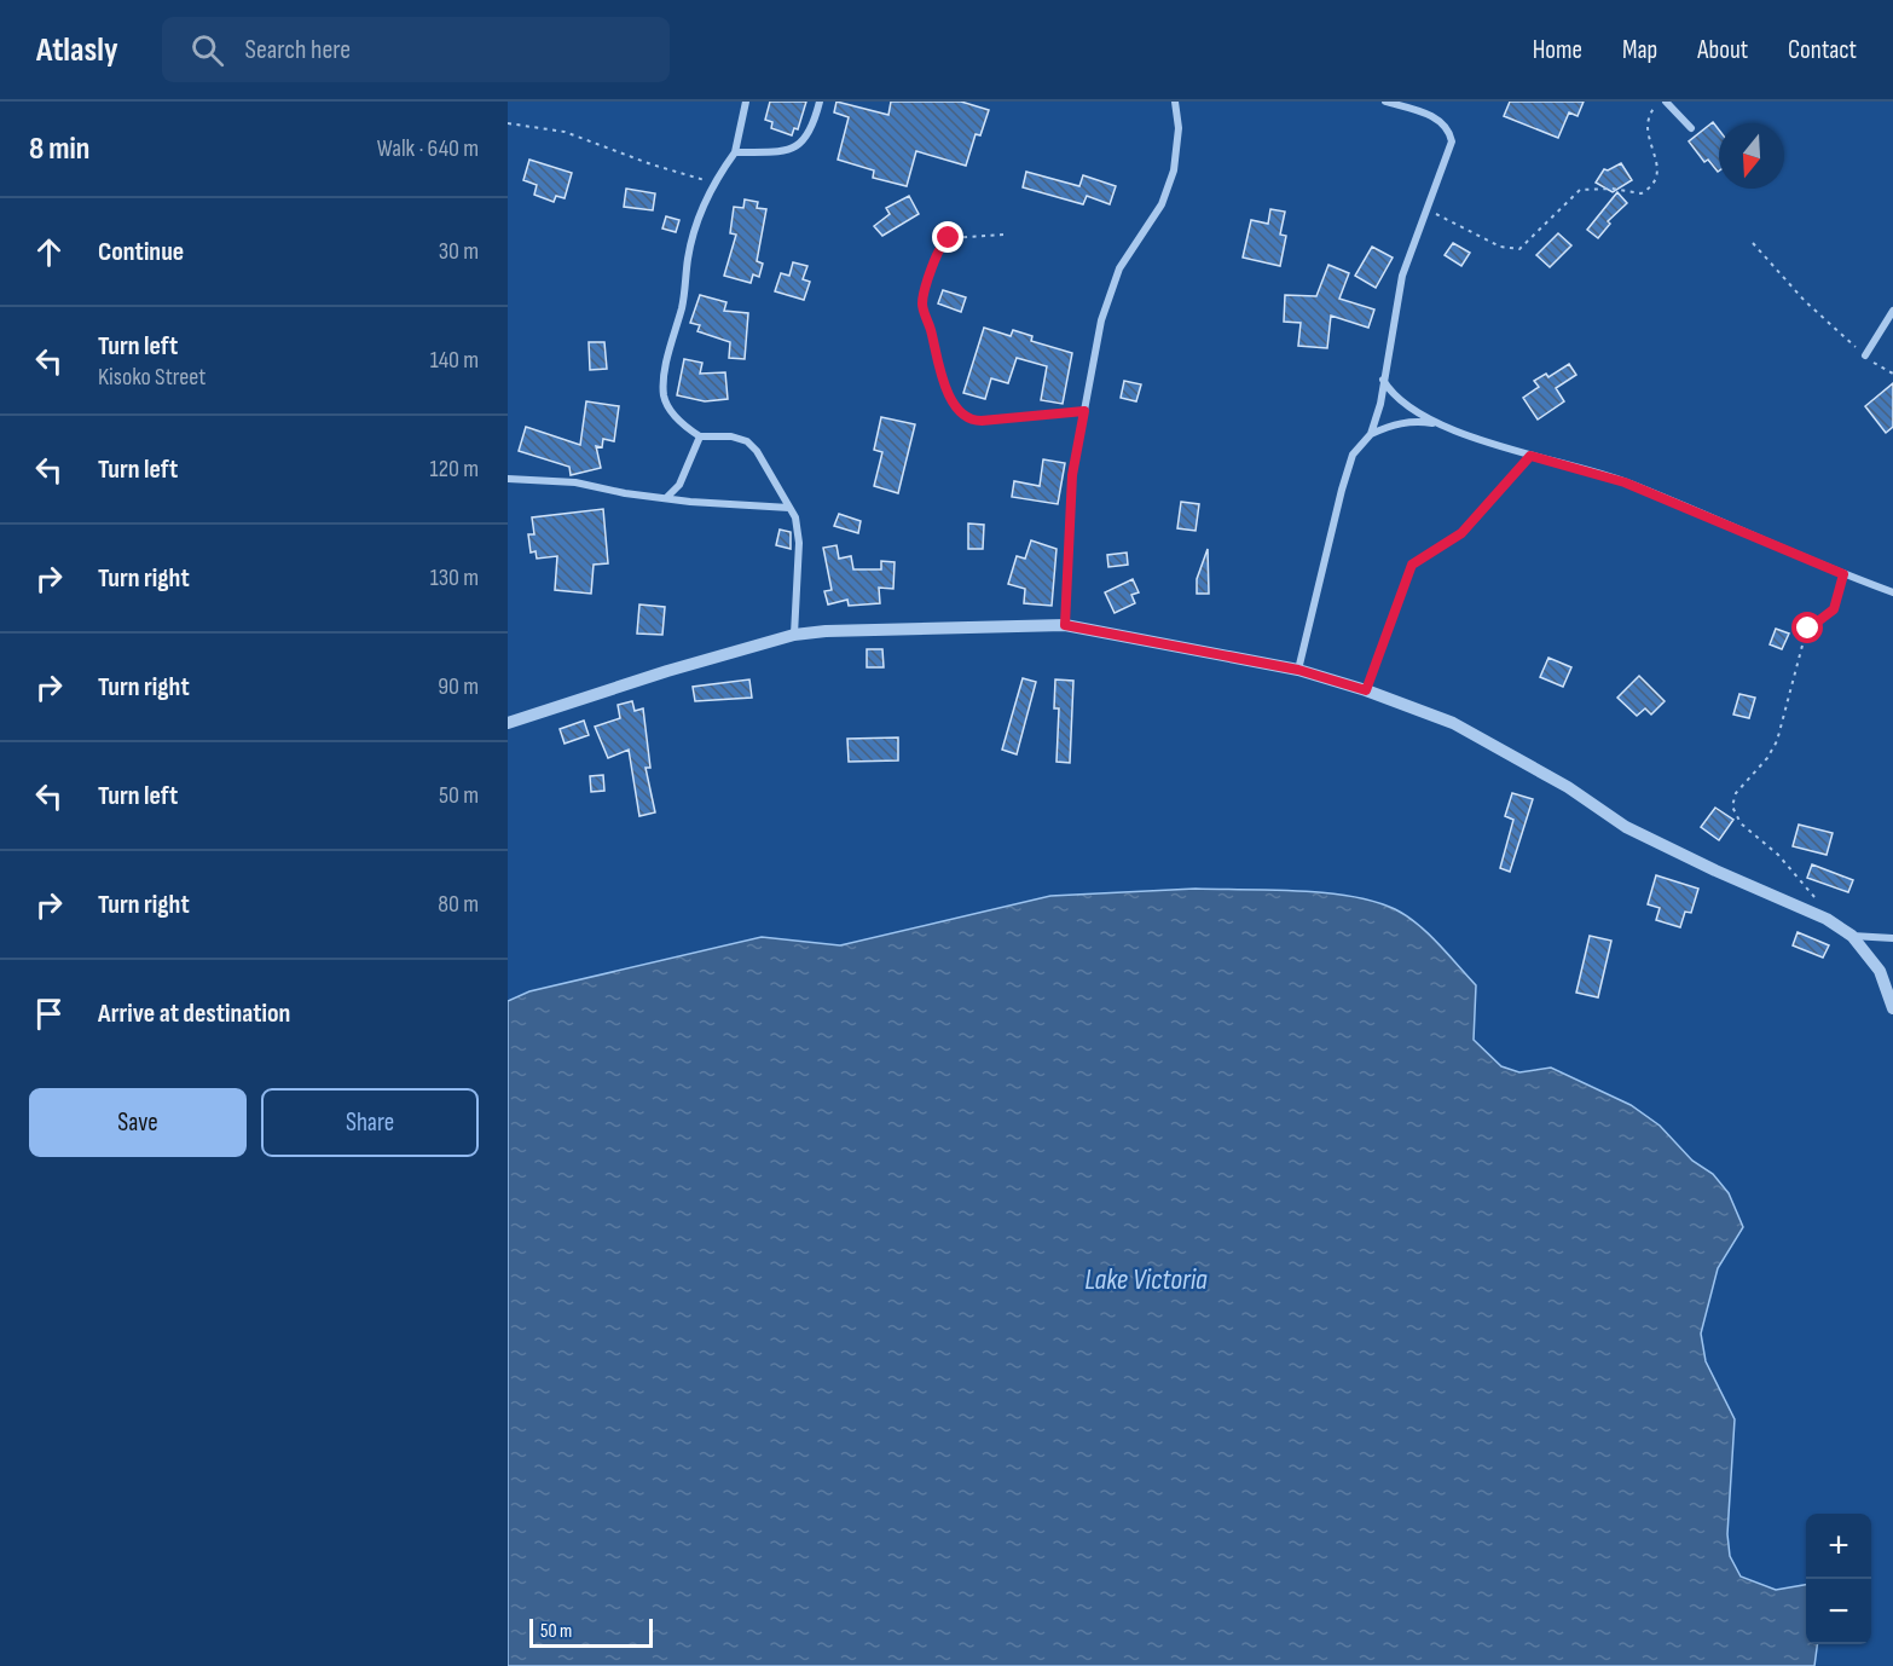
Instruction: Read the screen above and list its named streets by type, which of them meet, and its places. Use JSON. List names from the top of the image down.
{
  "water": ["Lake Victoria"],
  "scale_bar": "50 m",
  "north": "bottom",
  "page": {
    "header": "Atlasly",
    "search": "Search here",
    "nav": [
      "Home",
      "Map",
      "About",
      "Contact"
    ],
    "heading": ["8 min", "Walk · 640 m"],
    "list": [
      ["Continue", "30 m"],
      ["Turn left", "Kisoko Street", "140 m"],
      ["Turn left", "120 m"],
      ["Turn right", "130 m"],
      ["Turn right", "90 m"],
      ["Turn left", "50 m"],
      ["Turn right", "80 m"],
      "Arrive at destination"
    ],
    "buttons": ["Save", "Share"],
    "map_buttons": ["+", "−"],
    "scale": "50 m"
  }
}
